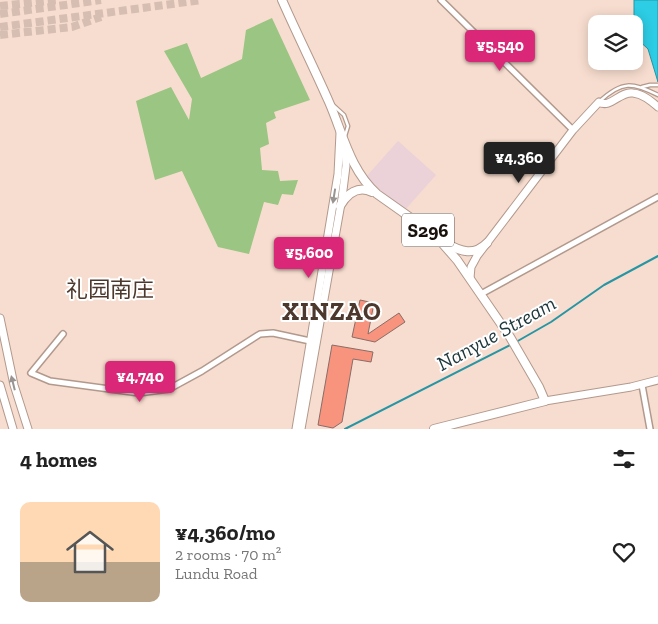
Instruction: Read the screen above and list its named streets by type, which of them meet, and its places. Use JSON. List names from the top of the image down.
{
  "streets": {
    "main road": ["S296"]
  },
  "districts": ["礼园南庄", "XINZAO"],
  "water": ["Nanyue Stream"],
  "page": {
    "price": [
      "¥5,540",
      "¥4,360",
      "¥5,600",
      "¥4,740"
    ],
    "heading": "4 homes",
    "list": [
      {
        "name": "¥4,360/mo",
        "note": "2 rooms · 70 m² · Lundu Road"
      }
    ]
  }
}
